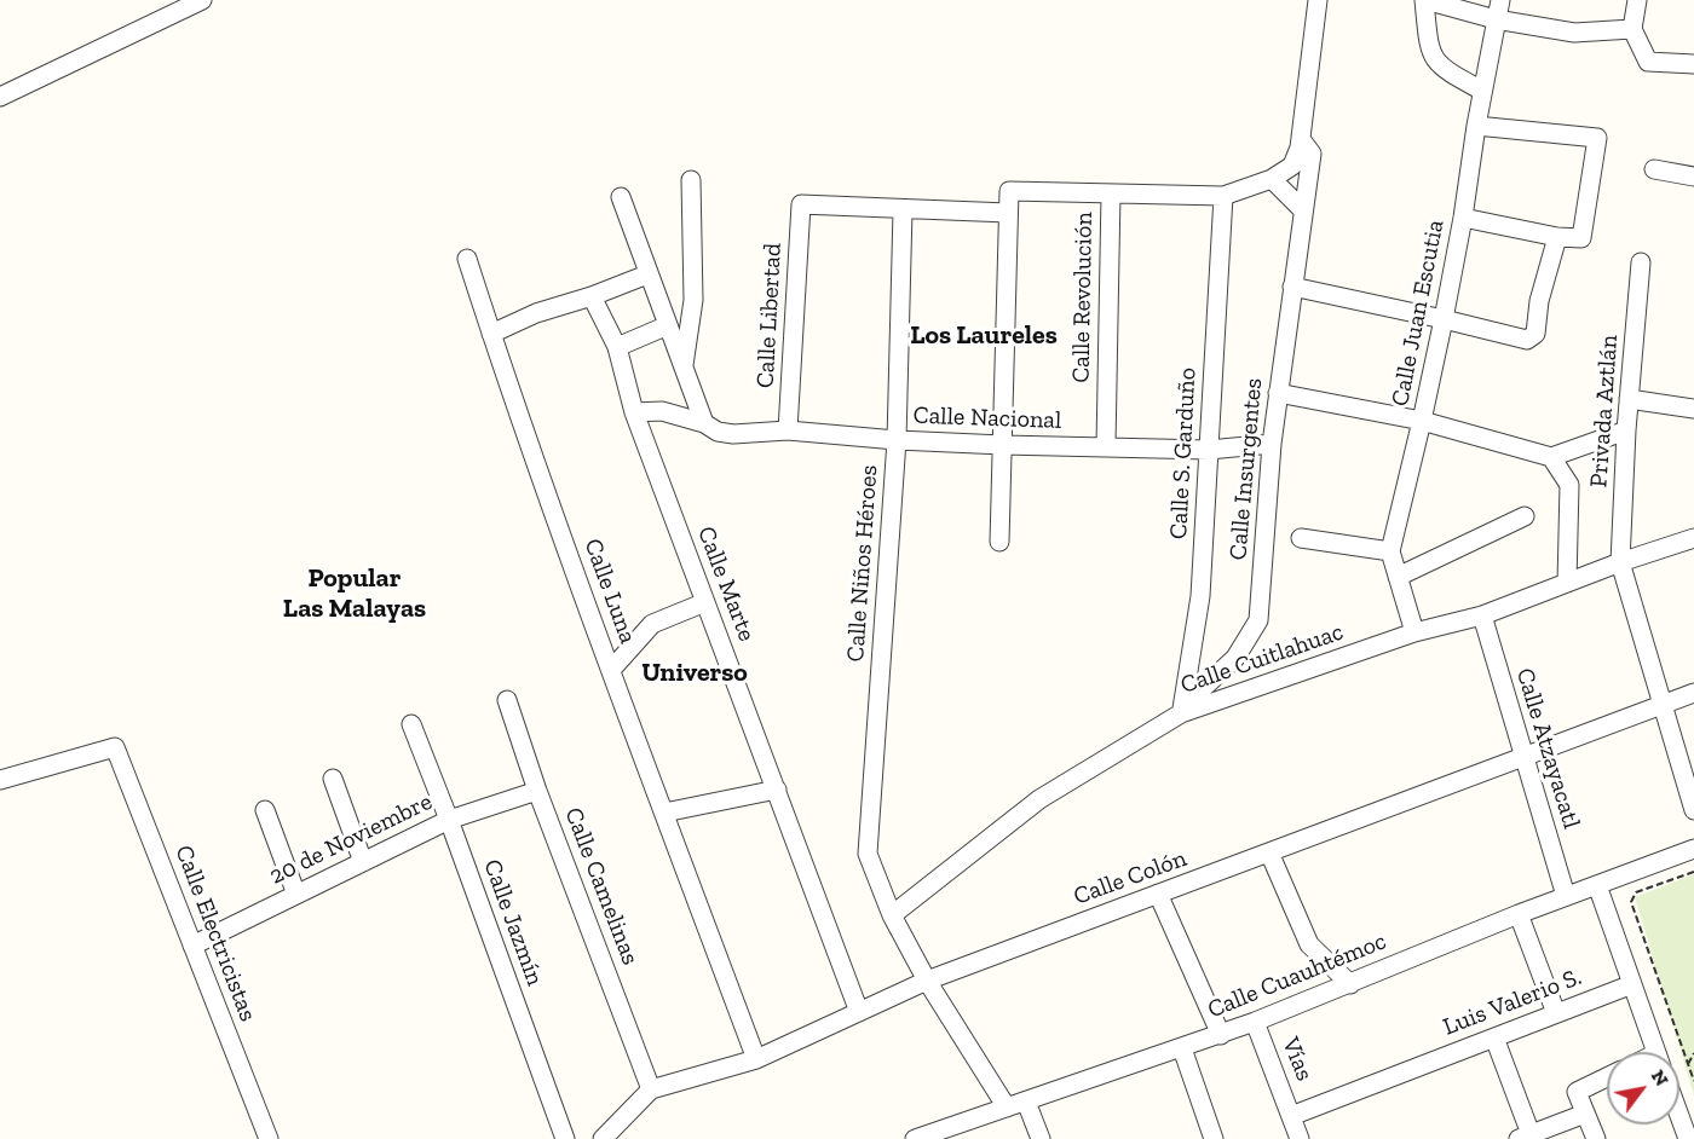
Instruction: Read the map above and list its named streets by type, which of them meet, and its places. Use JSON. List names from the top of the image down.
{
  "streets": {
    "street": [
      "Calle Revolución",
      "Calle Juan Escutia",
      "Calle Libertad",
      "Privada Aztlán",
      "Calle Nacional",
      "Calle S. Garduño",
      "Calle Insurgentes",
      "Calle Niños Héroes",
      "Calle Marte",
      "Calle Luna",
      "Calle Cuitlahuac",
      "Calle Atzayacatl",
      "20 de Noviembre",
      "Calle Colón",
      "Calle Camelinas",
      "Calle Jazmín",
      "Calle Electricistas",
      "Calle Cuauhtémoc",
      "Luis Valerio S.",
      "Vías"
    ]
  },
  "crossings": [
    ["Calle Revolución", "Calle Nacional"],
    ["Calle Juan Escutia", "Calle Cuitlahuac"],
    ["Calle Libertad", "Calle Nacional"],
    ["Calle Libertad", "Calle Niños Héroes"],
    ["Privada Aztlán", "Calle Cuitlahuac"],
    ["Privada Aztlán", "Calle Colón"],
    ["Calle Nacional", "Calle S. Garduño"],
    ["Calle Nacional", "Calle Insurgentes"],
    ["Calle Nacional", "Calle Niños Héroes"],
    ["Calle Nacional", "Calle Marte"],
    ["Calle S. Garduño", "Calle Insurgentes"],
    ["Calle S. Garduño", "Calle Cuitlahuac"],
    ["Calle Insurgentes", "Calle Cuitlahuac"],
    ["Calle Niños Héroes", "Calle Cuitlahuac"],
    ["Calle Niños Héroes", "Calle Colón"],
    ["Calle Niños Héroes", "Calle Cuauhtémoc"],
    ["Calle Marte", "Calle Colón"],
    ["Calle Luna", "Calle Colón"],
    ["Calle Cuitlahuac", "Calle Atzayacatl"],
    ["Calle Atzayacatl", "Calle Colón"],
    ["Calle Atzayacatl", "Calle Cuauhtémoc"],
    ["20 de Noviembre", "Calle Camelinas"],
    ["20 de Noviembre", "Calle Jazmín"],
    ["20 de Noviembre", "Calle Electricistas"],
    ["Calle Colón", "Calle Camelinas"],
    ["Calle Cuauhtémoc", "Vías"],
    ["Luis Valerio S.", "Vías"]
  ],
  "districts": ["Los Laureles", "Popular Las Malayas", "Universo"],
  "north": "top right"
}
